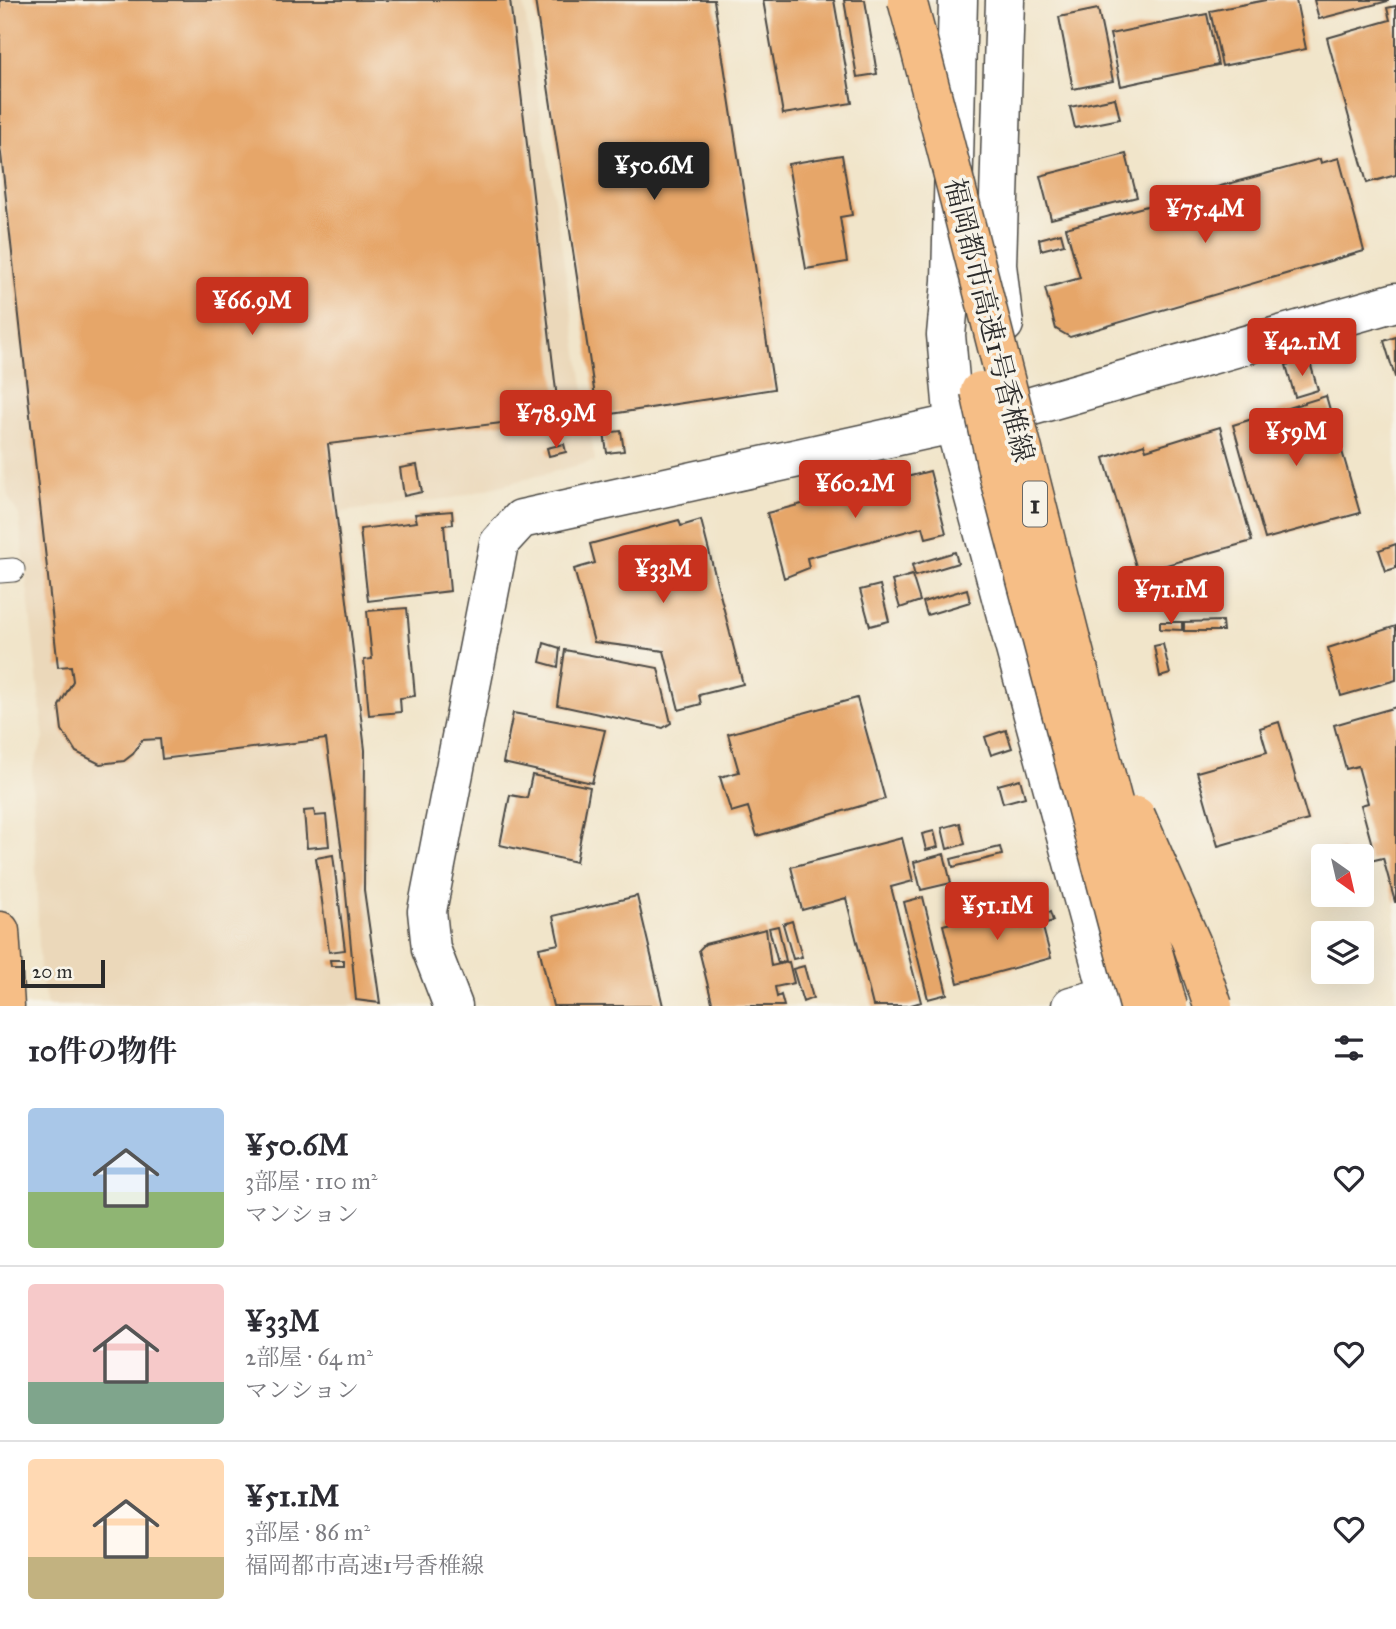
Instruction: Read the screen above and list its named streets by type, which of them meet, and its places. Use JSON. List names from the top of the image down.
{
  "streets": {
    "highway": ["福岡都市高速1号香椎線", "1"]
  },
  "scale_bar": "20 m",
  "north": "bottom right",
  "page": {
    "price": [
      "¥50.6M",
      "¥75.4M",
      "¥66.9M",
      "¥42.1M",
      "¥78.9M",
      "¥59M",
      "¥60.2M",
      "¥33M",
      "¥71.1M",
      "¥51.1M"
    ],
    "scale": "20 m",
    "heading": "10件の物件",
    "list": [
      {
        "name": "¥50.6M",
        "note": "3部屋 · 110 m² · マンション"
      },
      {
        "name": "¥33M",
        "note": "2部屋 · 64 m² · マンション"
      },
      {
        "name": "¥51.1M",
        "note": "3部屋 · 86 m² · 福岡都市高速1号香椎線"
      }
    ]
  }
}
